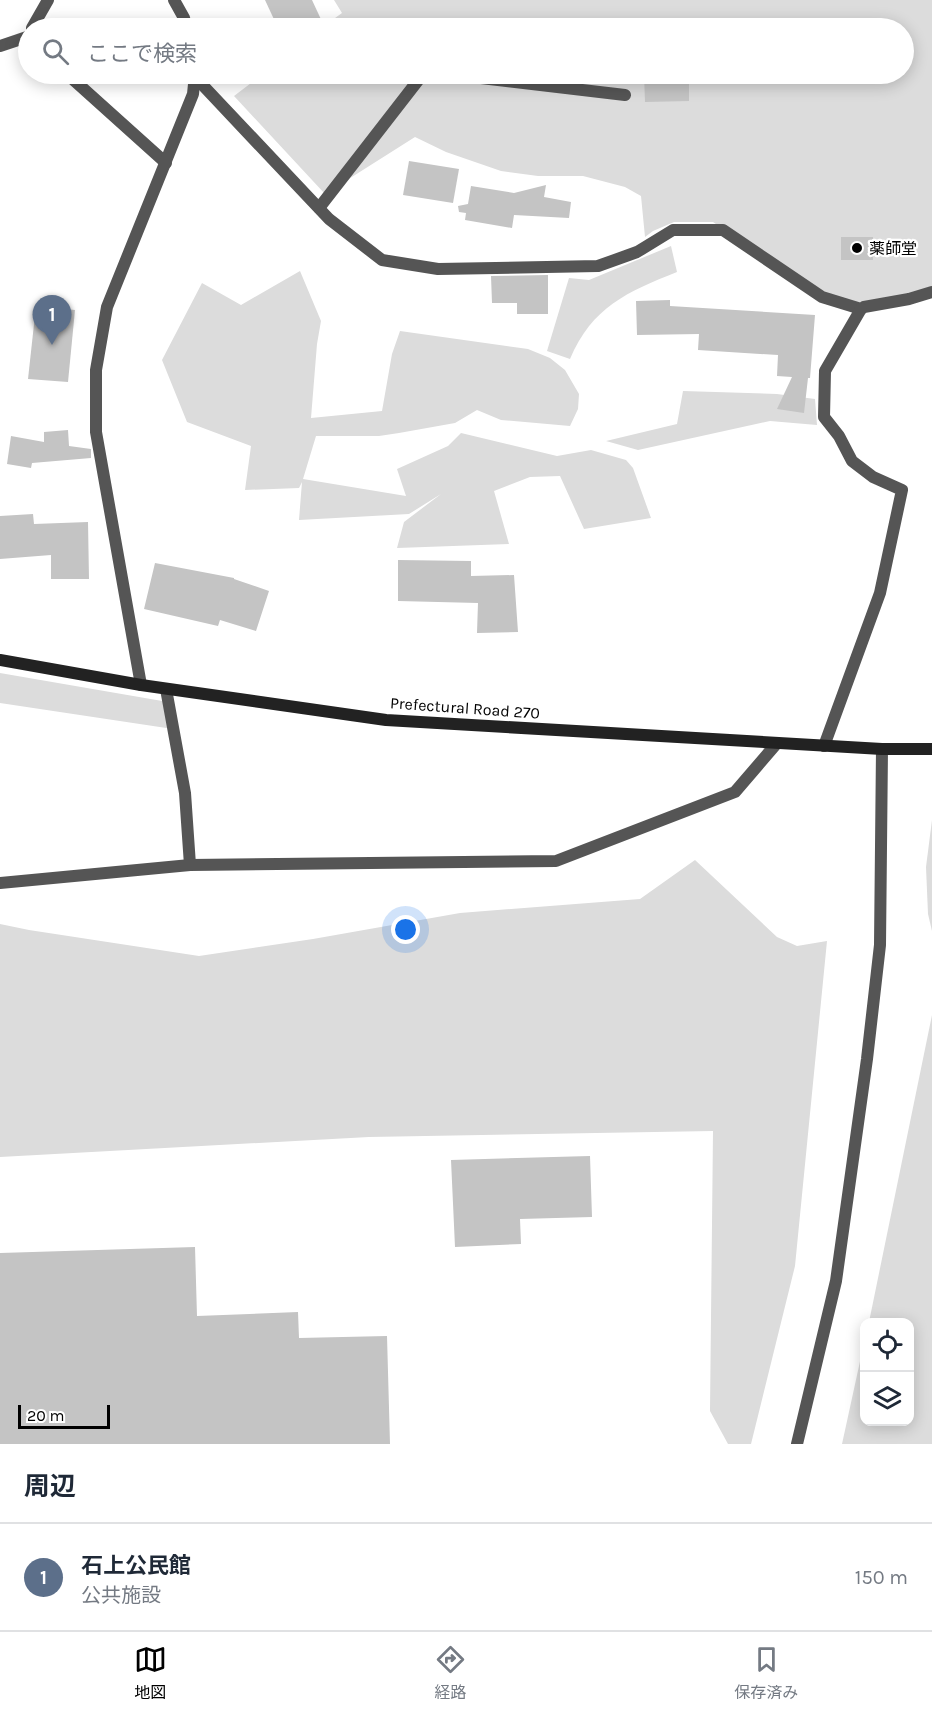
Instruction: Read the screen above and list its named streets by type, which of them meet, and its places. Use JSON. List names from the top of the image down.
{
  "streets": {
    "main road": ["Prefectural Road 270"]
  },
  "places": ["薬師堂"],
  "scale_bar": "20 m",
  "page": {
    "search": "ここで検索",
    "pins": "1",
    "scale": "20 m",
    "heading": "周辺",
    "list": [
      {
        "mark": "1",
        "name": "石上公民館",
        "note": "公共施設",
        "value": "150 m"
      }
    ],
    "nav": ["地図", "経路", "保存済み"]
  }
}
